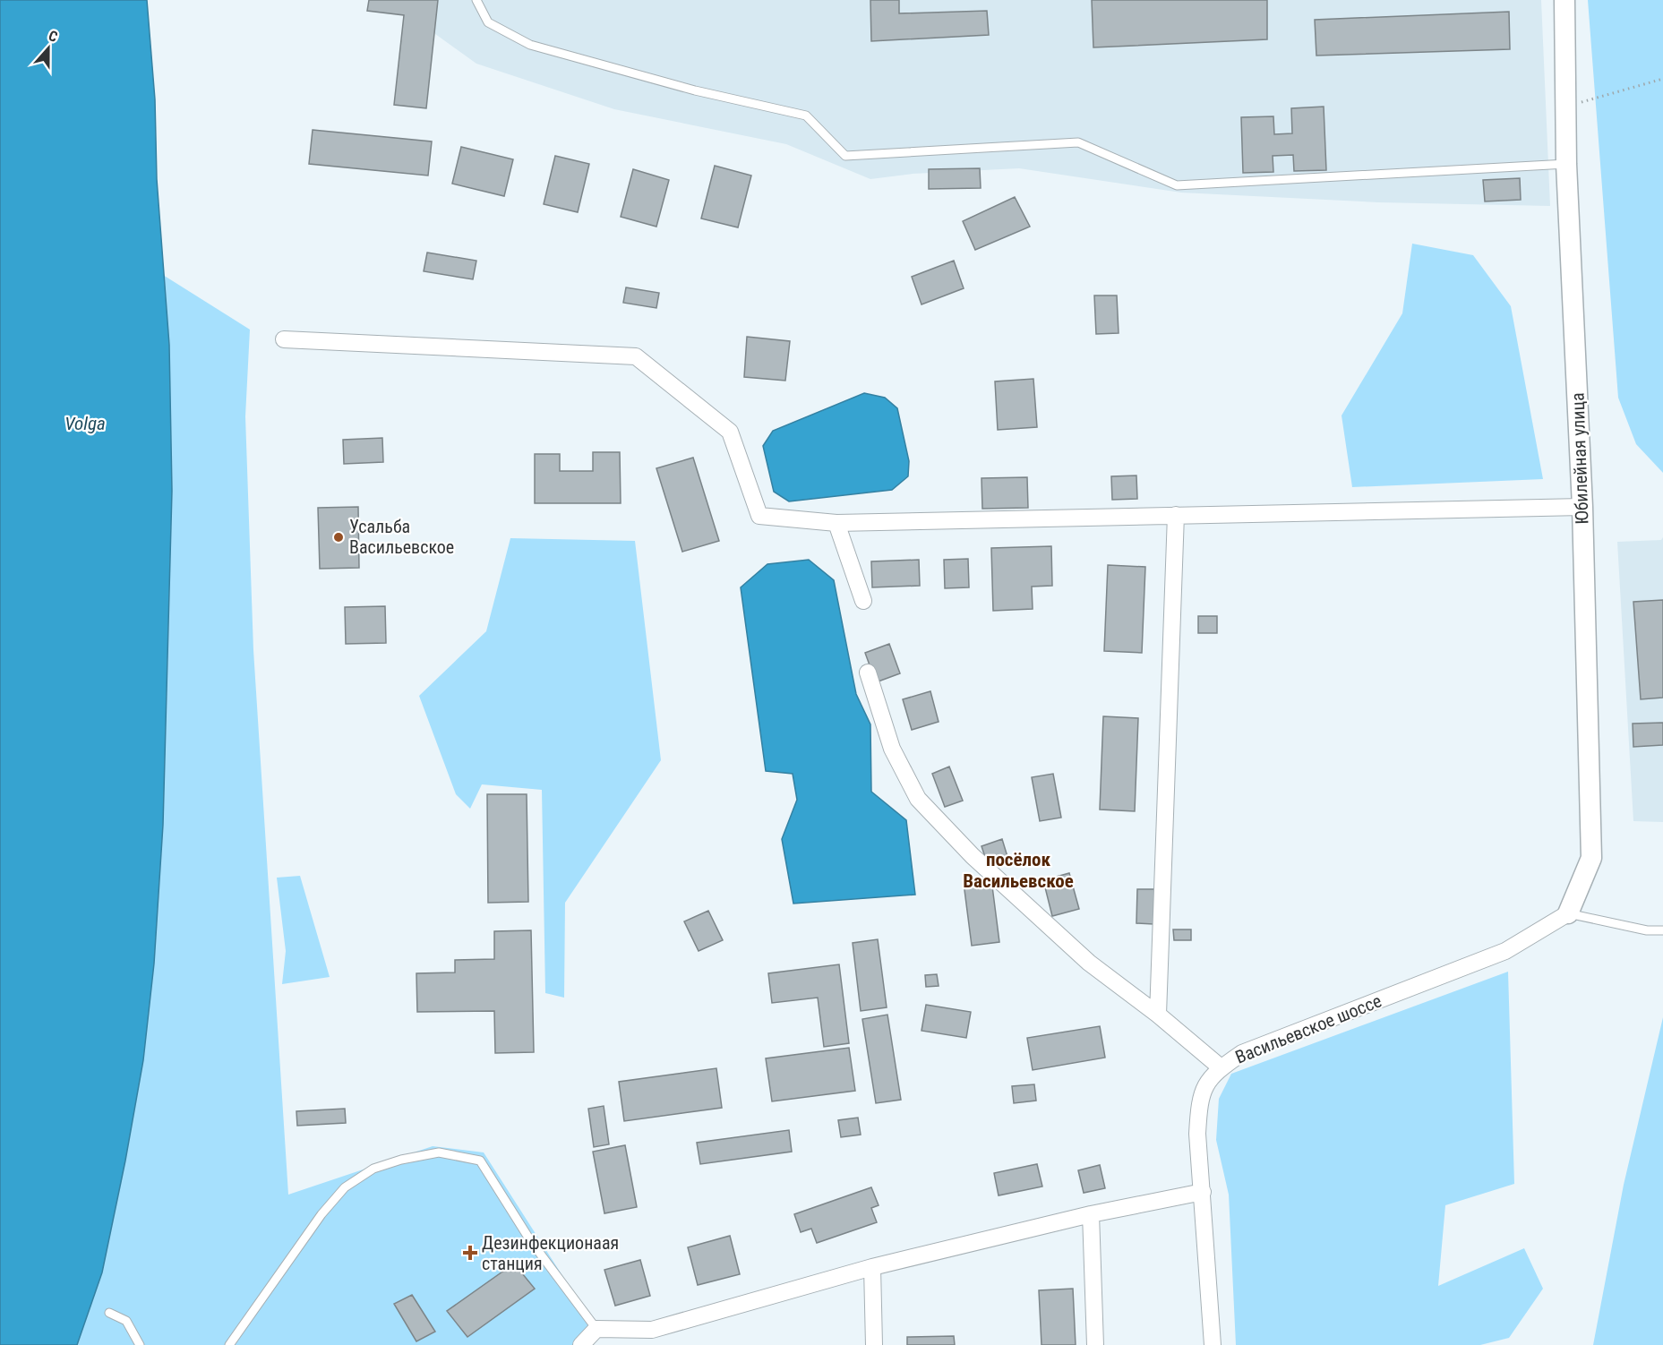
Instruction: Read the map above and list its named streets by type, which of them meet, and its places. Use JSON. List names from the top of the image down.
{
  "streets": {
    "street": ["Юбилейная улица", "Васильевское шоссе"]
  },
  "crossings": [
    ["Юбилейная улица", "Васильевское шоссе"]
  ],
  "districts": ["посёлок Васильевское"],
  "water": ["Volga"],
  "places": {
    "other": ["Усальба Васильевское"],
    "health": ["Дезинфекционаая станция"]
  },
  "north": "top"
}
